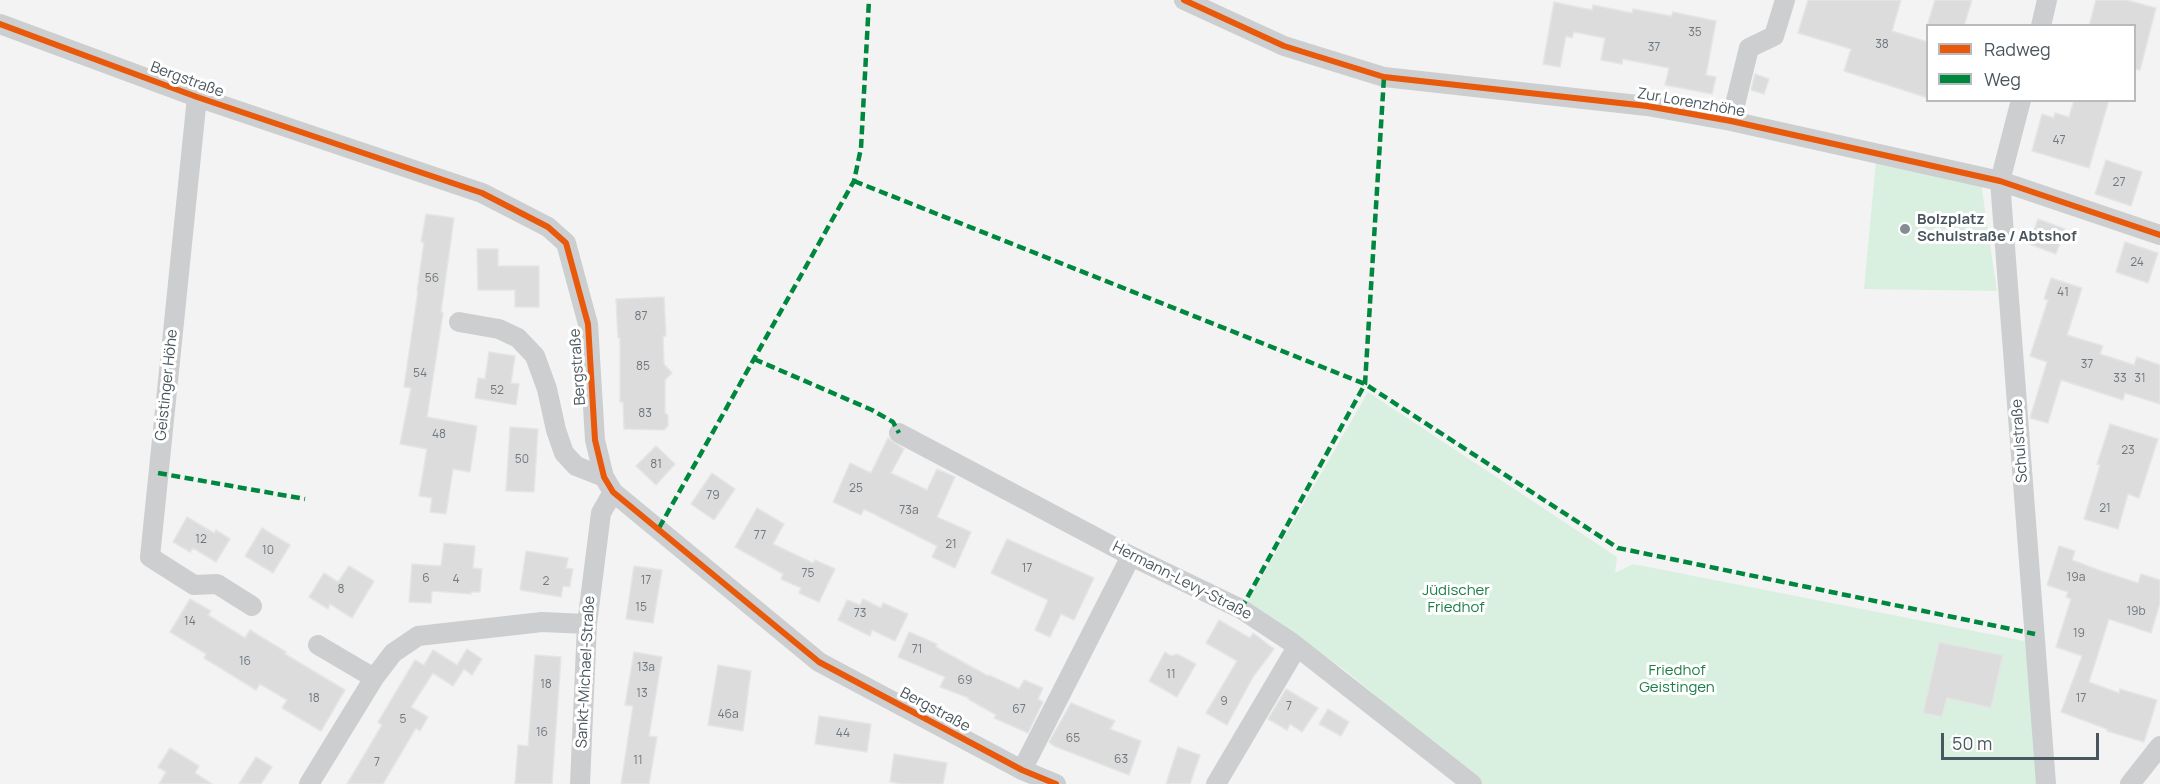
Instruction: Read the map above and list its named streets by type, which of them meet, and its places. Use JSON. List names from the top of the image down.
{
  "streets": {
    "street": [
      "Bergstraße",
      "Zur Lorenzhöhe",
      "Geistinger Höhe",
      "Schulstraße",
      "Hermann-Levy-Straße",
      "Sankt-Michael-Straße"
    ]
  },
  "crossings": [
    ["Bergstraße", "Geistinger Höhe"],
    ["Bergstraße", "Sankt-Michael-Straße"],
    ["Zur Lorenzhöhe", "Schulstraße"]
  ],
  "parks": ["Jüdischer Friedhof", "Friedhof Geistingen"],
  "places": ["Bolzplatz Schulstraße / Abtshof"],
  "house_numbers": [
    "35",
    "38",
    "37",
    "47",
    "27",
    "24",
    "56",
    "41",
    "87",
    "37",
    "85",
    "54",
    "33",
    "31",
    "52",
    "83",
    "48",
    "23",
    "50",
    "81",
    "25",
    "79",
    "21",
    "73a",
    "77",
    "12",
    "21",
    "10",
    "17",
    "75",
    "19a",
    "6",
    "4",
    "17",
    "2",
    "8",
    "15",
    "19b",
    "73",
    "14",
    "19",
    "71",
    "16",
    "13a",
    "11",
    "69",
    "18",
    "13",
    "18",
    "17",
    "9",
    "7",
    "67",
    "46a",
    "5",
    "16",
    "44",
    "65",
    "63",
    "11",
    "7"
  ],
  "legend": ["Radweg", "Weg"],
  "scale_bar": "50 m"
}
